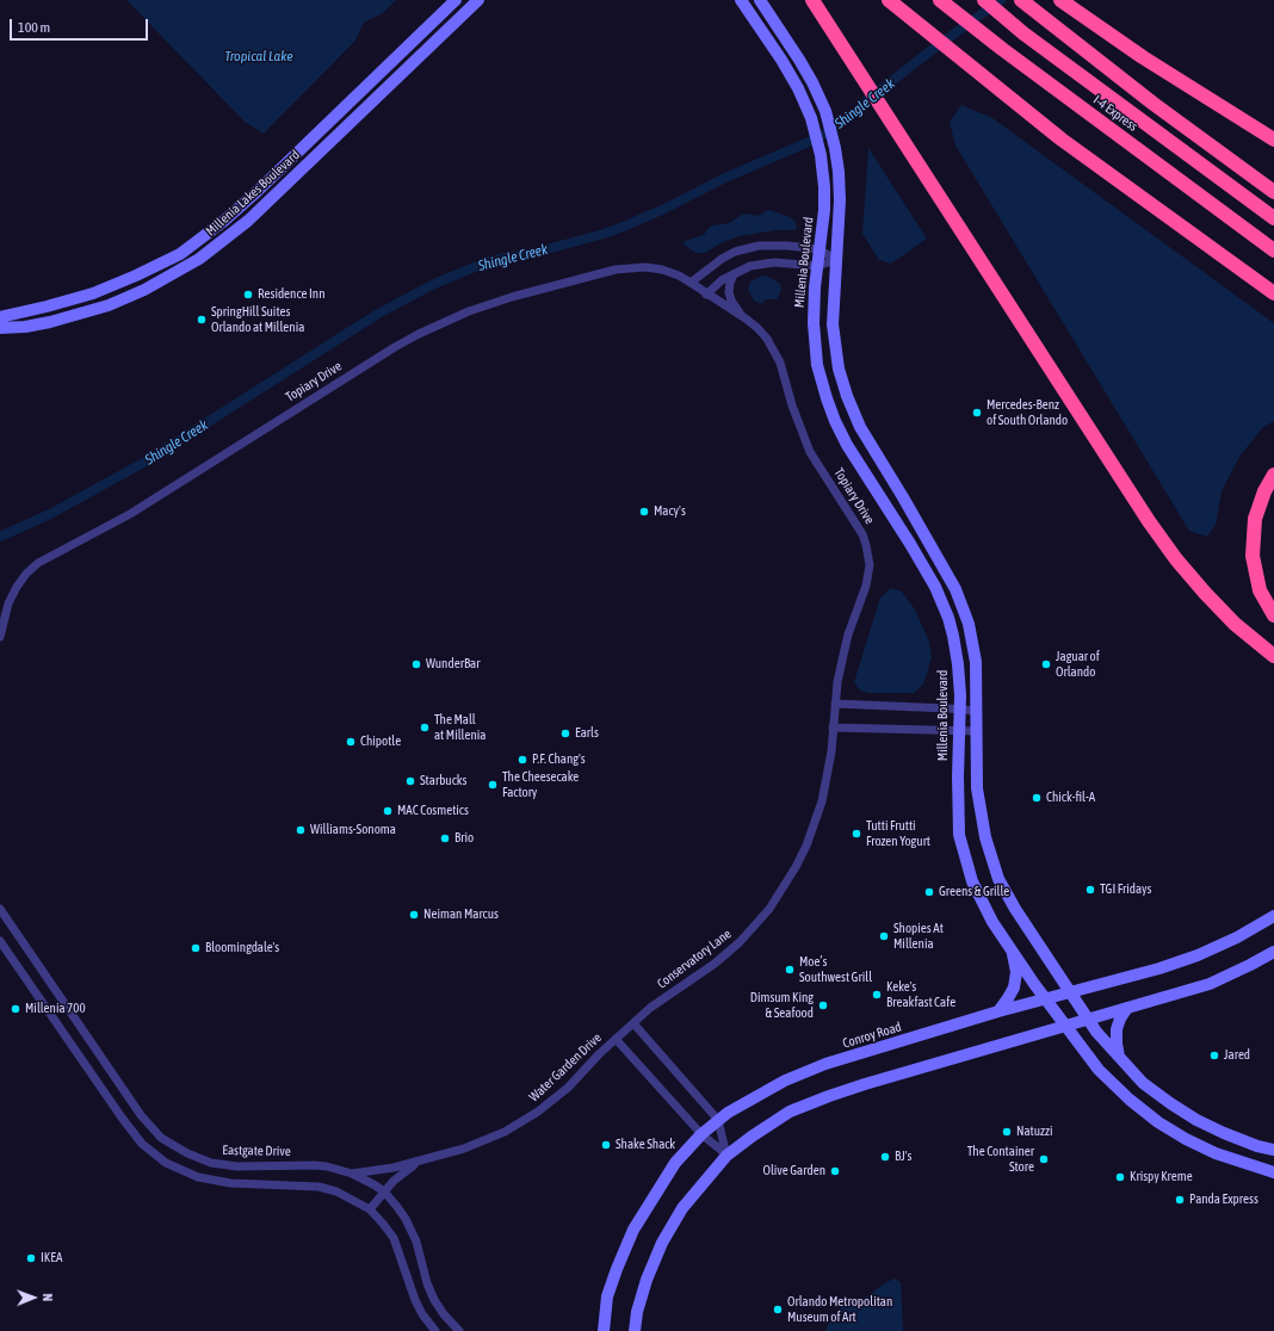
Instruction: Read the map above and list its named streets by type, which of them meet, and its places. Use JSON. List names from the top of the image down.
{
  "streets": {
    "highway": ["I-4 Express"],
    "street": [
      "Millenia Lakes Boulevard",
      "Millenia Boulevard",
      "Topiary Drive",
      "Conservatory Lane",
      "Conroy Road",
      "Water Garden Drive",
      "Eastgate Drive"
    ]
  },
  "crossings": [
    ["Millenia Boulevard", "Conroy Road"],
    ["Topiary Drive", "Conservatory Lane"],
    ["Conservatory Lane", "Water Garden Drive"],
    ["Conroy Road", "Water Garden Drive"],
    ["Water Garden Drive", "Eastgate Drive"]
  ],
  "water": ["Tropical Lake", "Shingle Creek"],
  "places": [
    "Residence Inn",
    "SpringHill Suites Orlando at Millenia",
    "Mercedes-Benz of South Orlando",
    "Macy's",
    "WunderBar",
    "Jaguar of Orlando",
    "The Mall at Millenia",
    "Earls",
    "Chipotle",
    "P.F. Chang's",
    "Starbucks",
    "The Cheesecake Factory",
    "Chick-fil-A",
    "MAC Cosmetics",
    "Williams-Sonoma",
    "Tutti Frutti Frozen Yogurt",
    "Brio",
    "TGI Fridays",
    "Greens & Grille",
    "Neiman Marcus",
    "Shopies At Millenia",
    "Bloomingdale's",
    "Moe’s Southwest Grill",
    "Keke's Breakfast Cafe",
    "Dimsum King & Seafood",
    "Millenia 700",
    "Jared",
    "Natuzzi",
    "Shake Shack",
    "BJ's",
    "The Container Store",
    "Olive Garden",
    "Krispy Kreme",
    "Panda Express",
    "IKEA",
    "Orlando Metropolitan Museum of Art"
  ],
  "scale_bar": "100 m",
  "north": "right"
}
